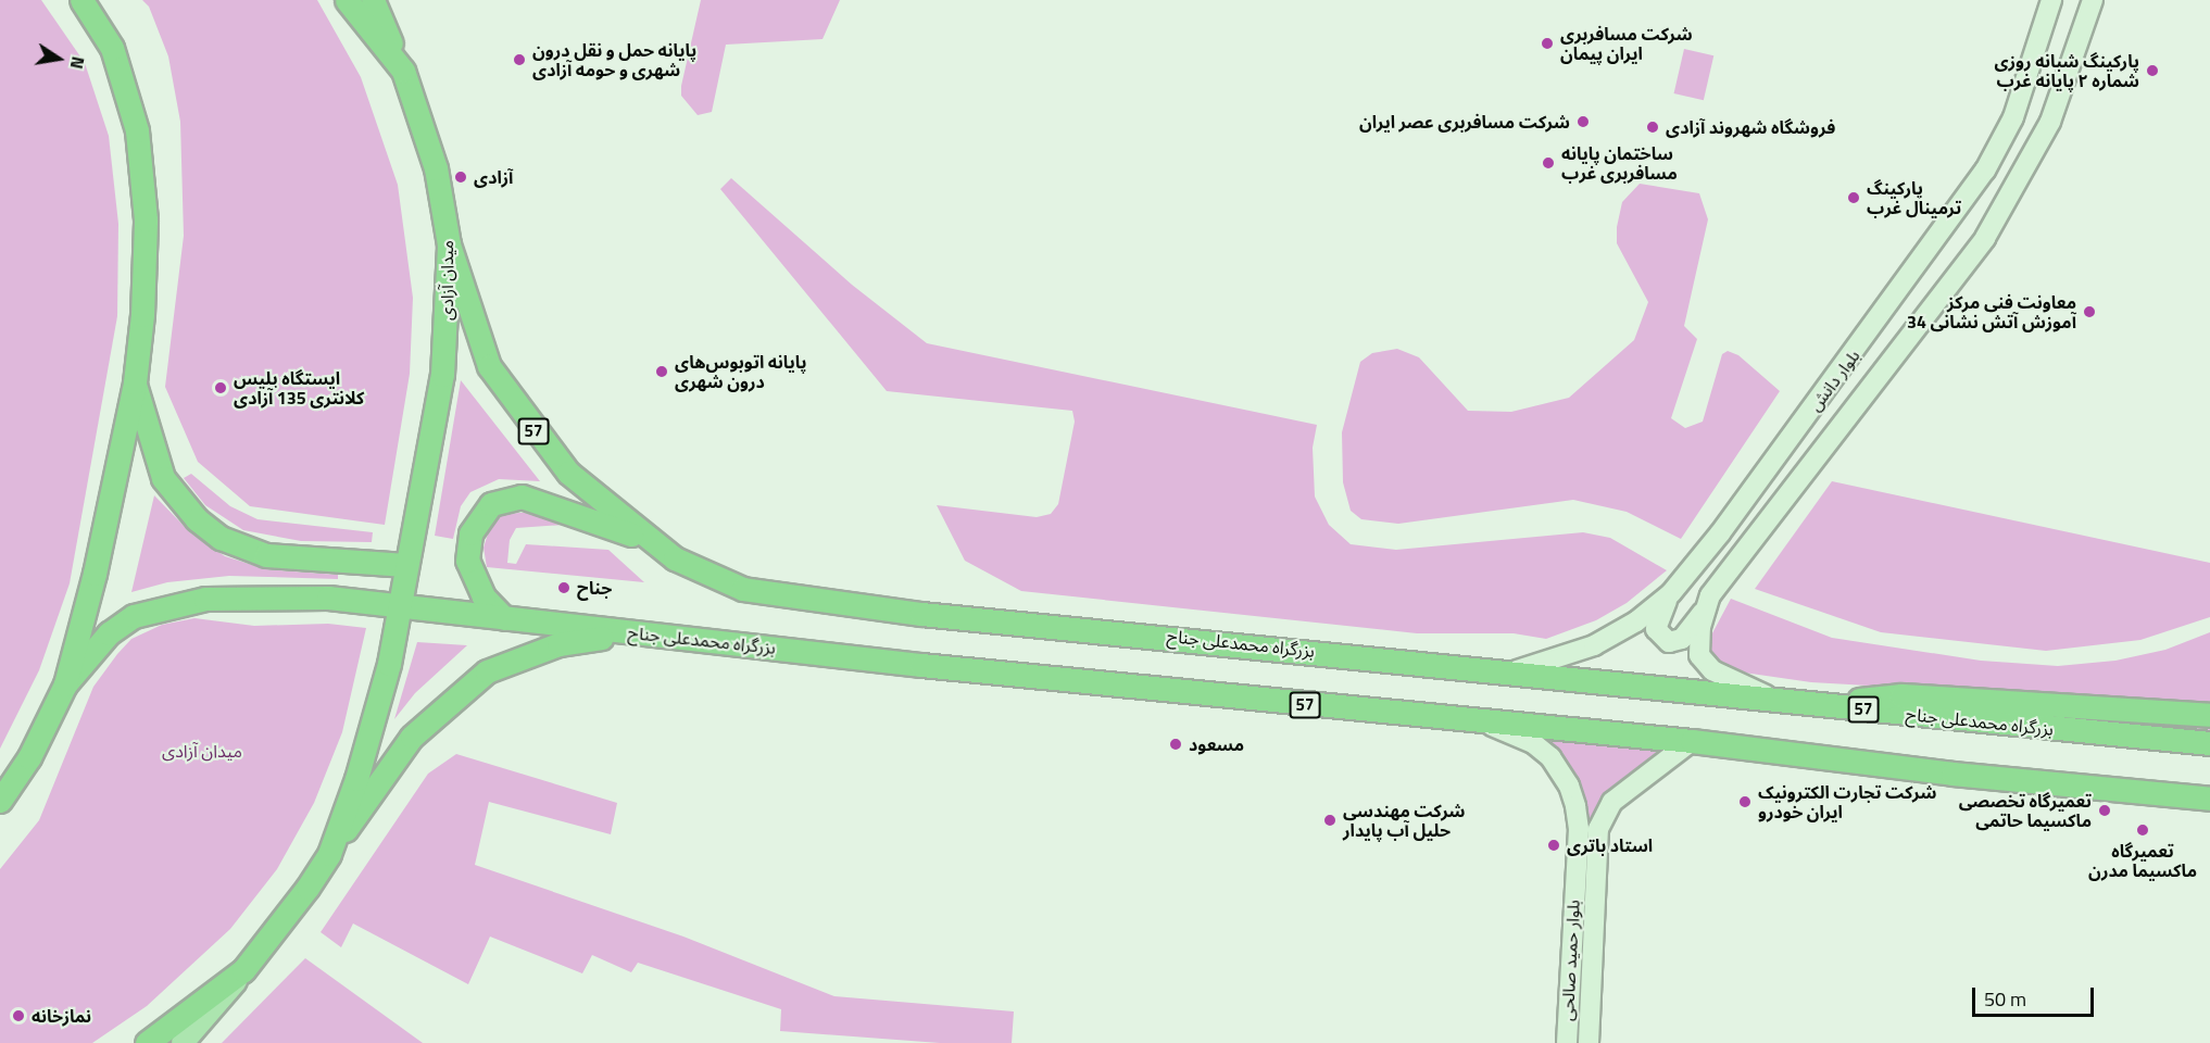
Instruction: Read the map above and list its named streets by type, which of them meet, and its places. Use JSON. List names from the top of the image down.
{
  "streets": {
    "highway": ["میدان آزادی", "57", "بزرگراه محمدعلی جناح"],
    "main road": ["بلوار دانش", "بلوار حمید صالحی"]
  },
  "crossings": [
    ["میدان آزادی", "بزرگراه محمدعلی جناح"],
    ["بلوار دانش", "بزرگراه محمدعلی جناح"],
    ["بزرگراه محمدعلی جناح", "بلوار حمید صالحی"]
  ],
  "parks": ["میدان آزادی"],
  "places": [
    "شرکت مسافربری ایران پیمان",
    "پایانه حمل و نقل درون شهری و حومه آزادی",
    "پارکینگ شبانه روزی شماره ۲ پایانه غرب",
    "شرکت مسافربری عصر ایران",
    "فروشگاه شهروند آزادی",
    "ساختمان پایانه مسافربری غرب",
    "آزادی",
    "پارکینگ ترمینال غرب",
    "معاونت فنی مرکز آموزش آتش نشانی 34",
    "پایانه اتوبوس‌های درون شهری",
    "ایستگاه پلیس کلانتری 135 آزادی",
    "جناح",
    "مسعود",
    "شرکت تجارت الکترونیک ایران خودرو",
    "تعمیرگاه تخصصی ماکسیما حاتمی",
    "شرکت مهندسی حلیل آب پایدار",
    "تعمیرگاه ماکسیما مدرن",
    "استاد باتری",
    "نمازخانه"
  ],
  "scale_bar": "50 m",
  "north": "right"
}
